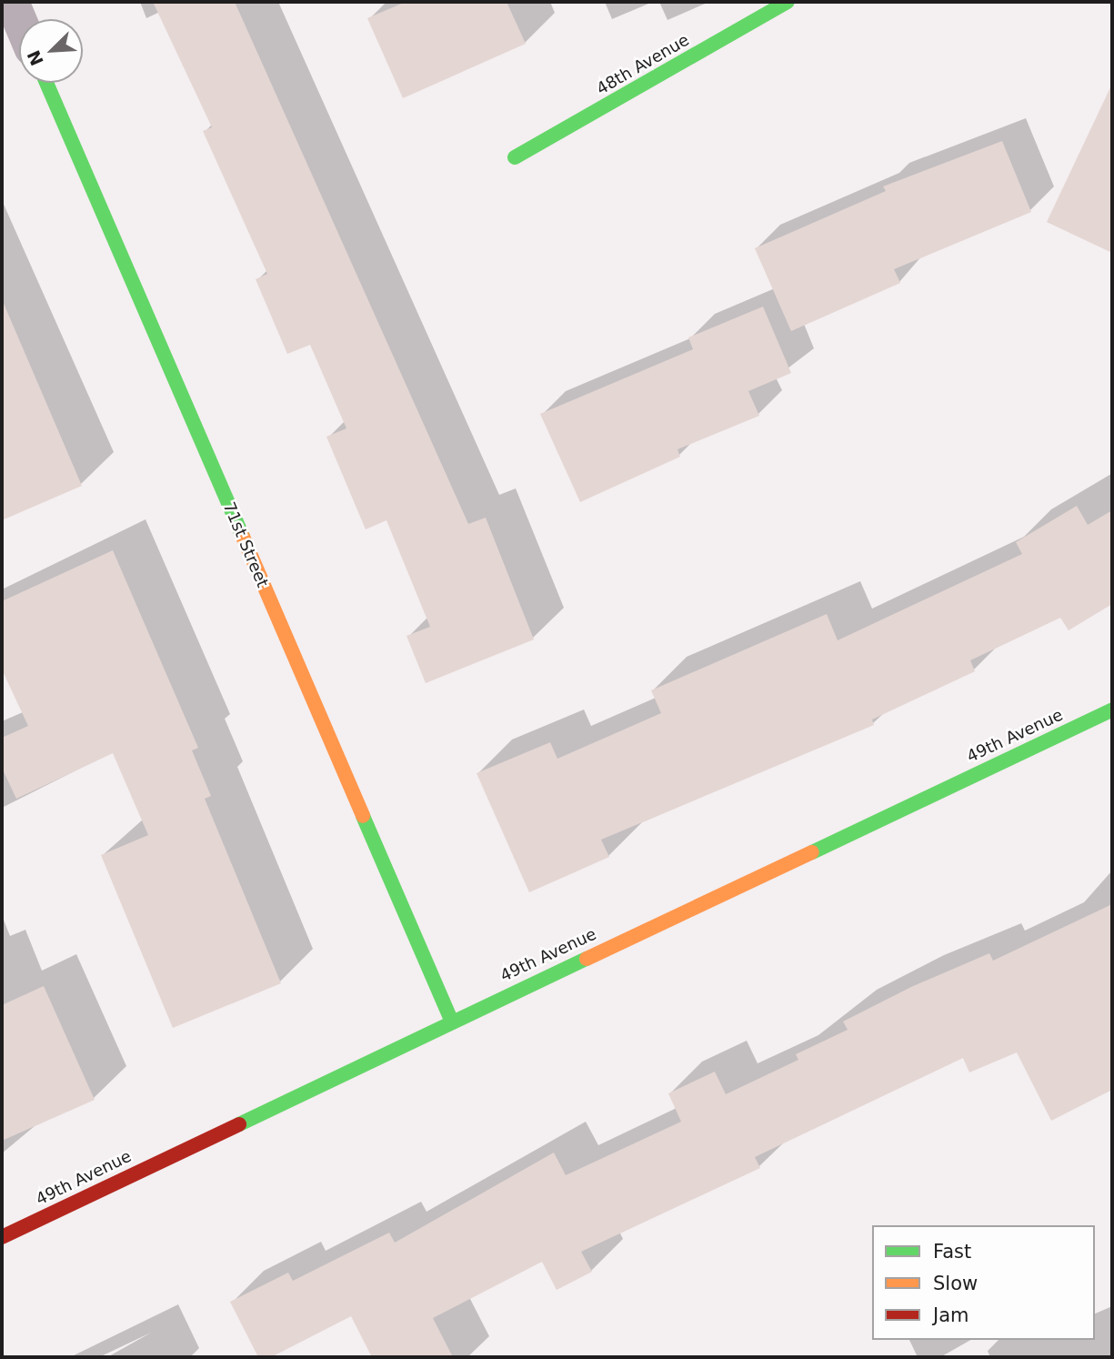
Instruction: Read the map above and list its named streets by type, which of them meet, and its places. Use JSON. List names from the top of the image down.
{
  "streets": {
    "street": ["48th Avenue", "71st Street", "49th Avenue"]
  },
  "crossings": [
    ["71st Street", "49th Avenue"]
  ],
  "legend": ["Fast", "Slow", "Jam"],
  "north": "bottom left"
}
